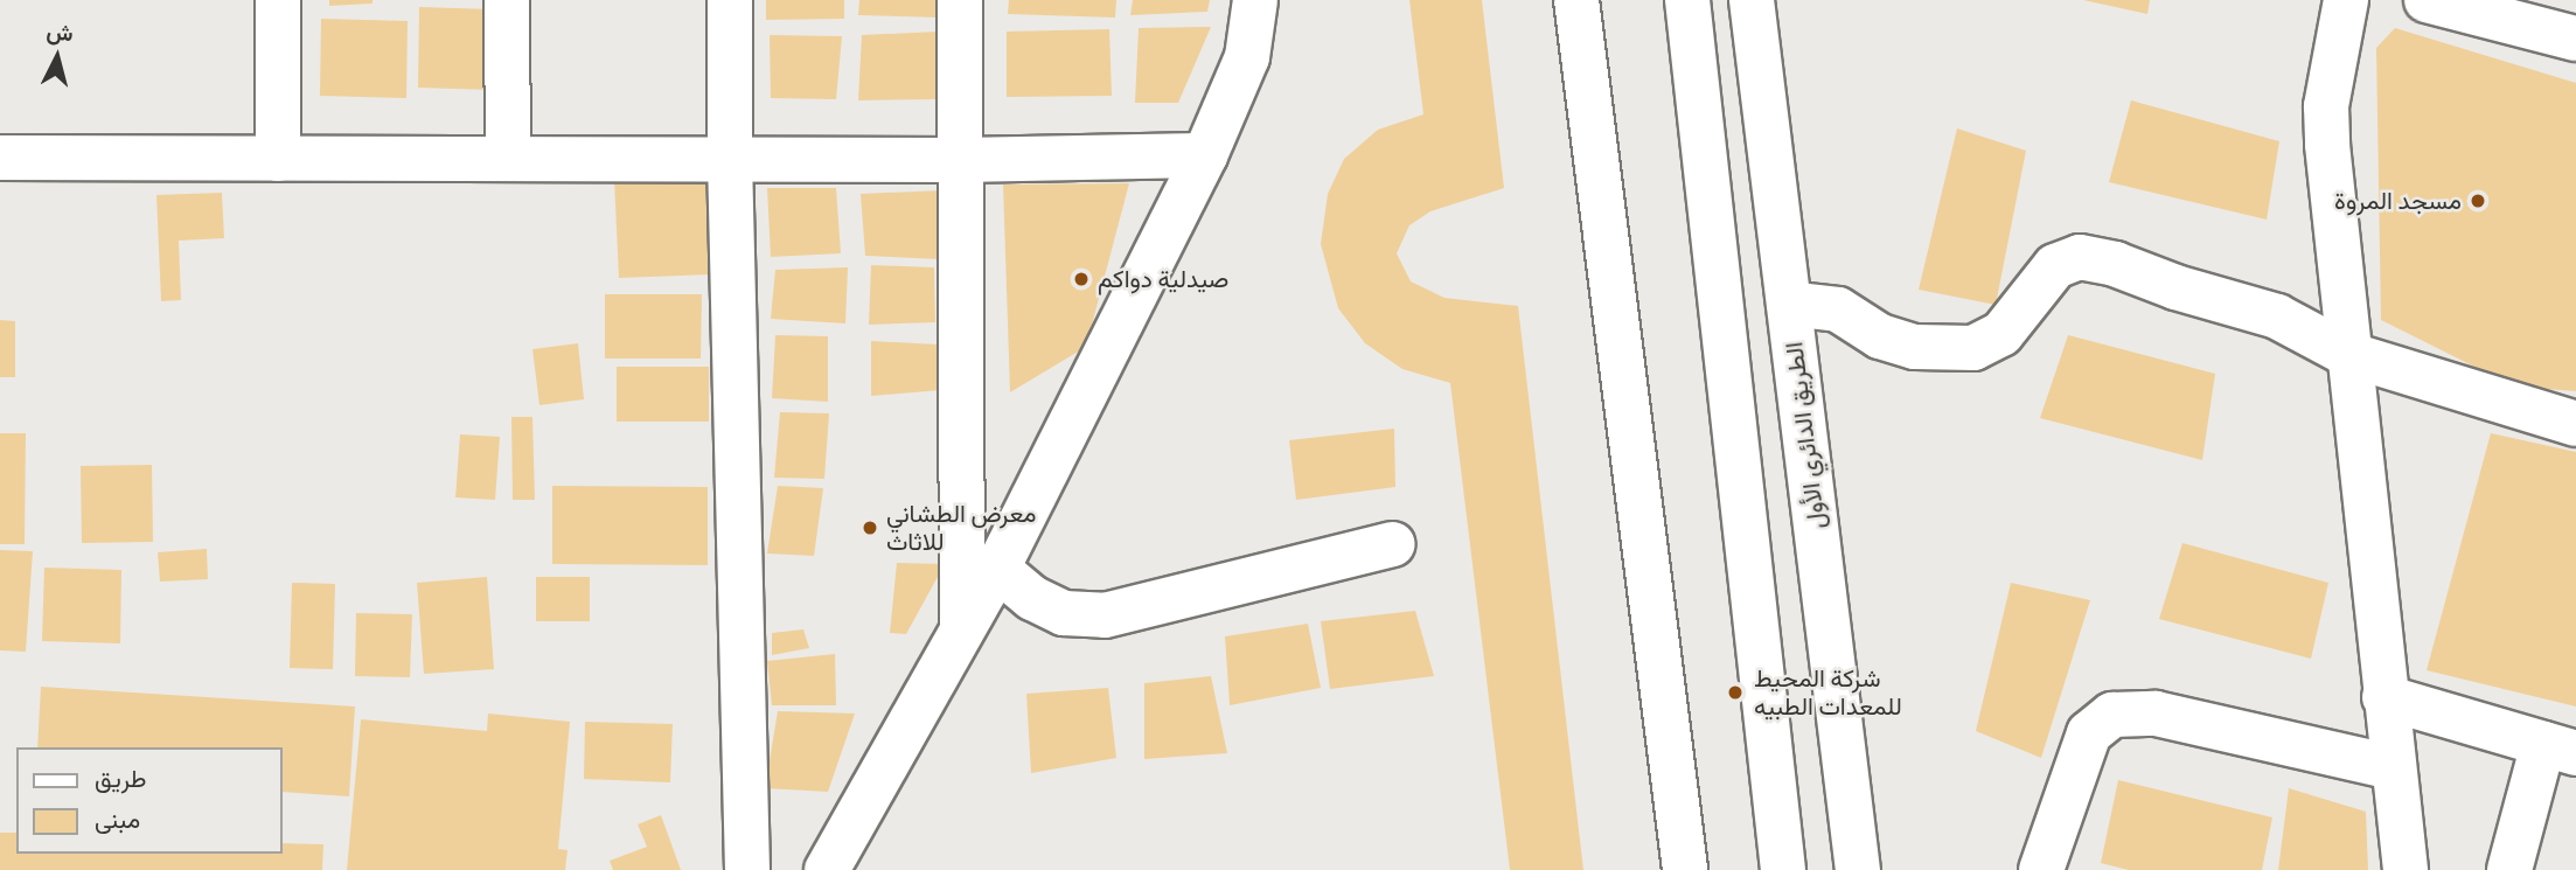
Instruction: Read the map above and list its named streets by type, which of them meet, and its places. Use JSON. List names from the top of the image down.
{
  "streets": {
    "street": ["الطريق الدائري الأول"]
  },
  "places": [
    "مسجد المروة",
    "صيدلية دواكم",
    "معرض الطشاني للاثاث",
    "شركة المحيط للمعدات الطبيه"
  ],
  "legend": ["طريق", "مبنى"],
  "north": "top"
}
